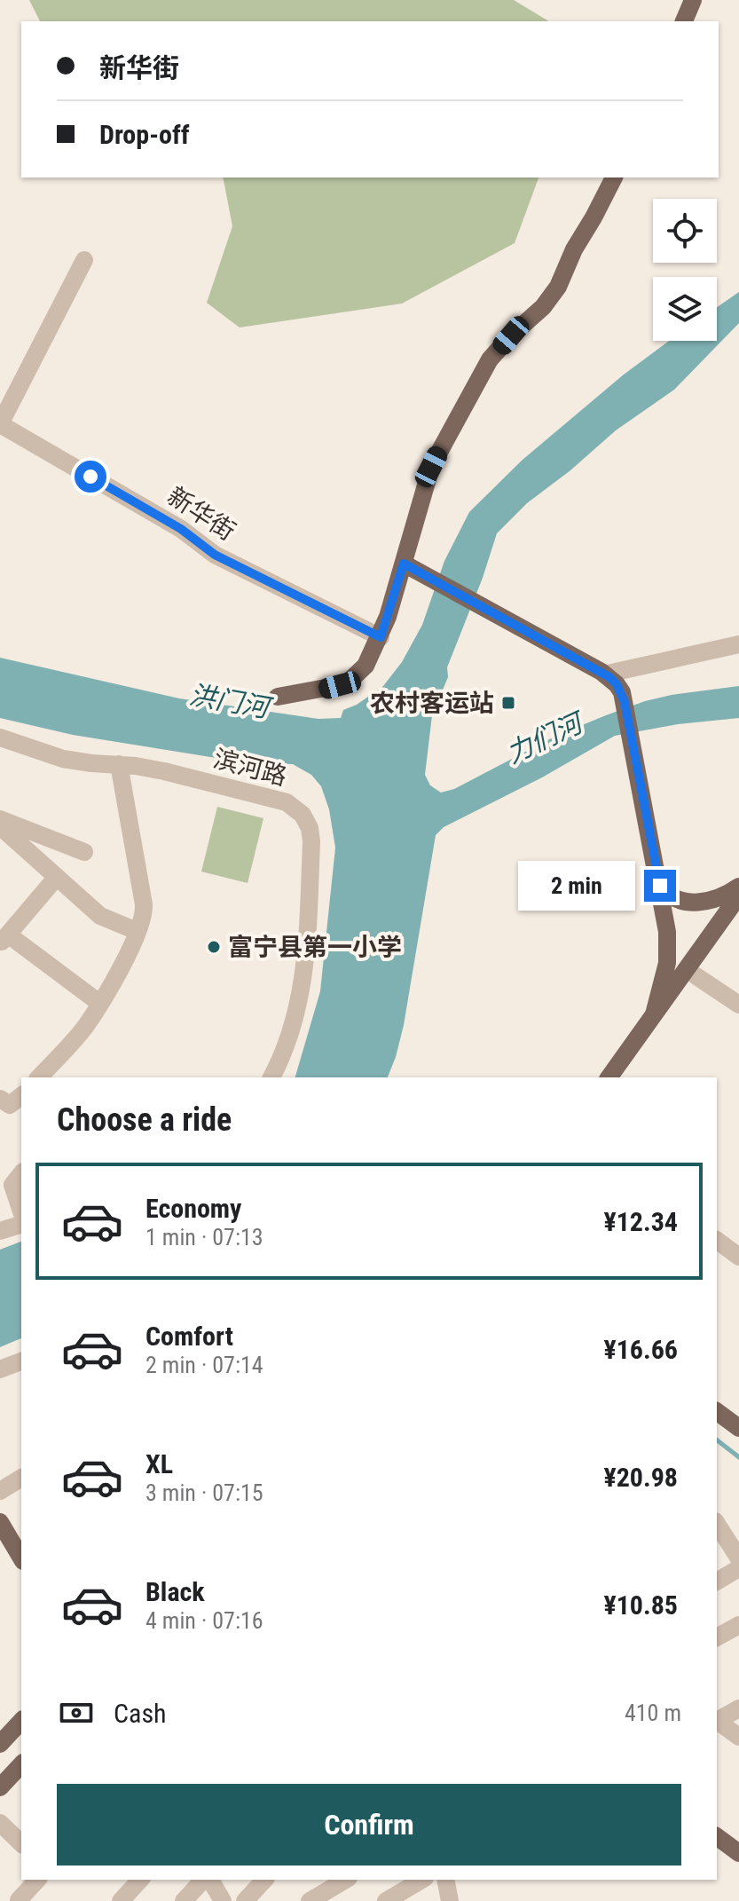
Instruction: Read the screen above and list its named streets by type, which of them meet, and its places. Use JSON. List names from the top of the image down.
{
  "streets": {
    "street": ["新华街", "滨河路"]
  },
  "water": ["洪门河", "力们河"],
  "places": {
    "transit": ["农村客运站"],
    "other": ["富宁县第一小学"]
  },
  "page": {
    "banner": ["新华街", "Drop-off"],
    "bubble": "2 min",
    "heading": "Choose a ride",
    "list": [
      {
        "name": "Economy",
        "note": "1 min · 07:13",
        "value": "¥12.34"
      },
      {
        "name": "Comfort",
        "note": "2 min · 07:14",
        "value": "¥16.66"
      },
      {
        "name": "XL",
        "note": "3 min · 07:15",
        "value": "¥20.98"
      },
      {
        "name": "Black",
        "note": "4 min · 07:16",
        "value": "¥10.85"
      }
    ],
    "pay": ["Cash", "410 m"],
    "buttons": "Confirm"
  }
}
